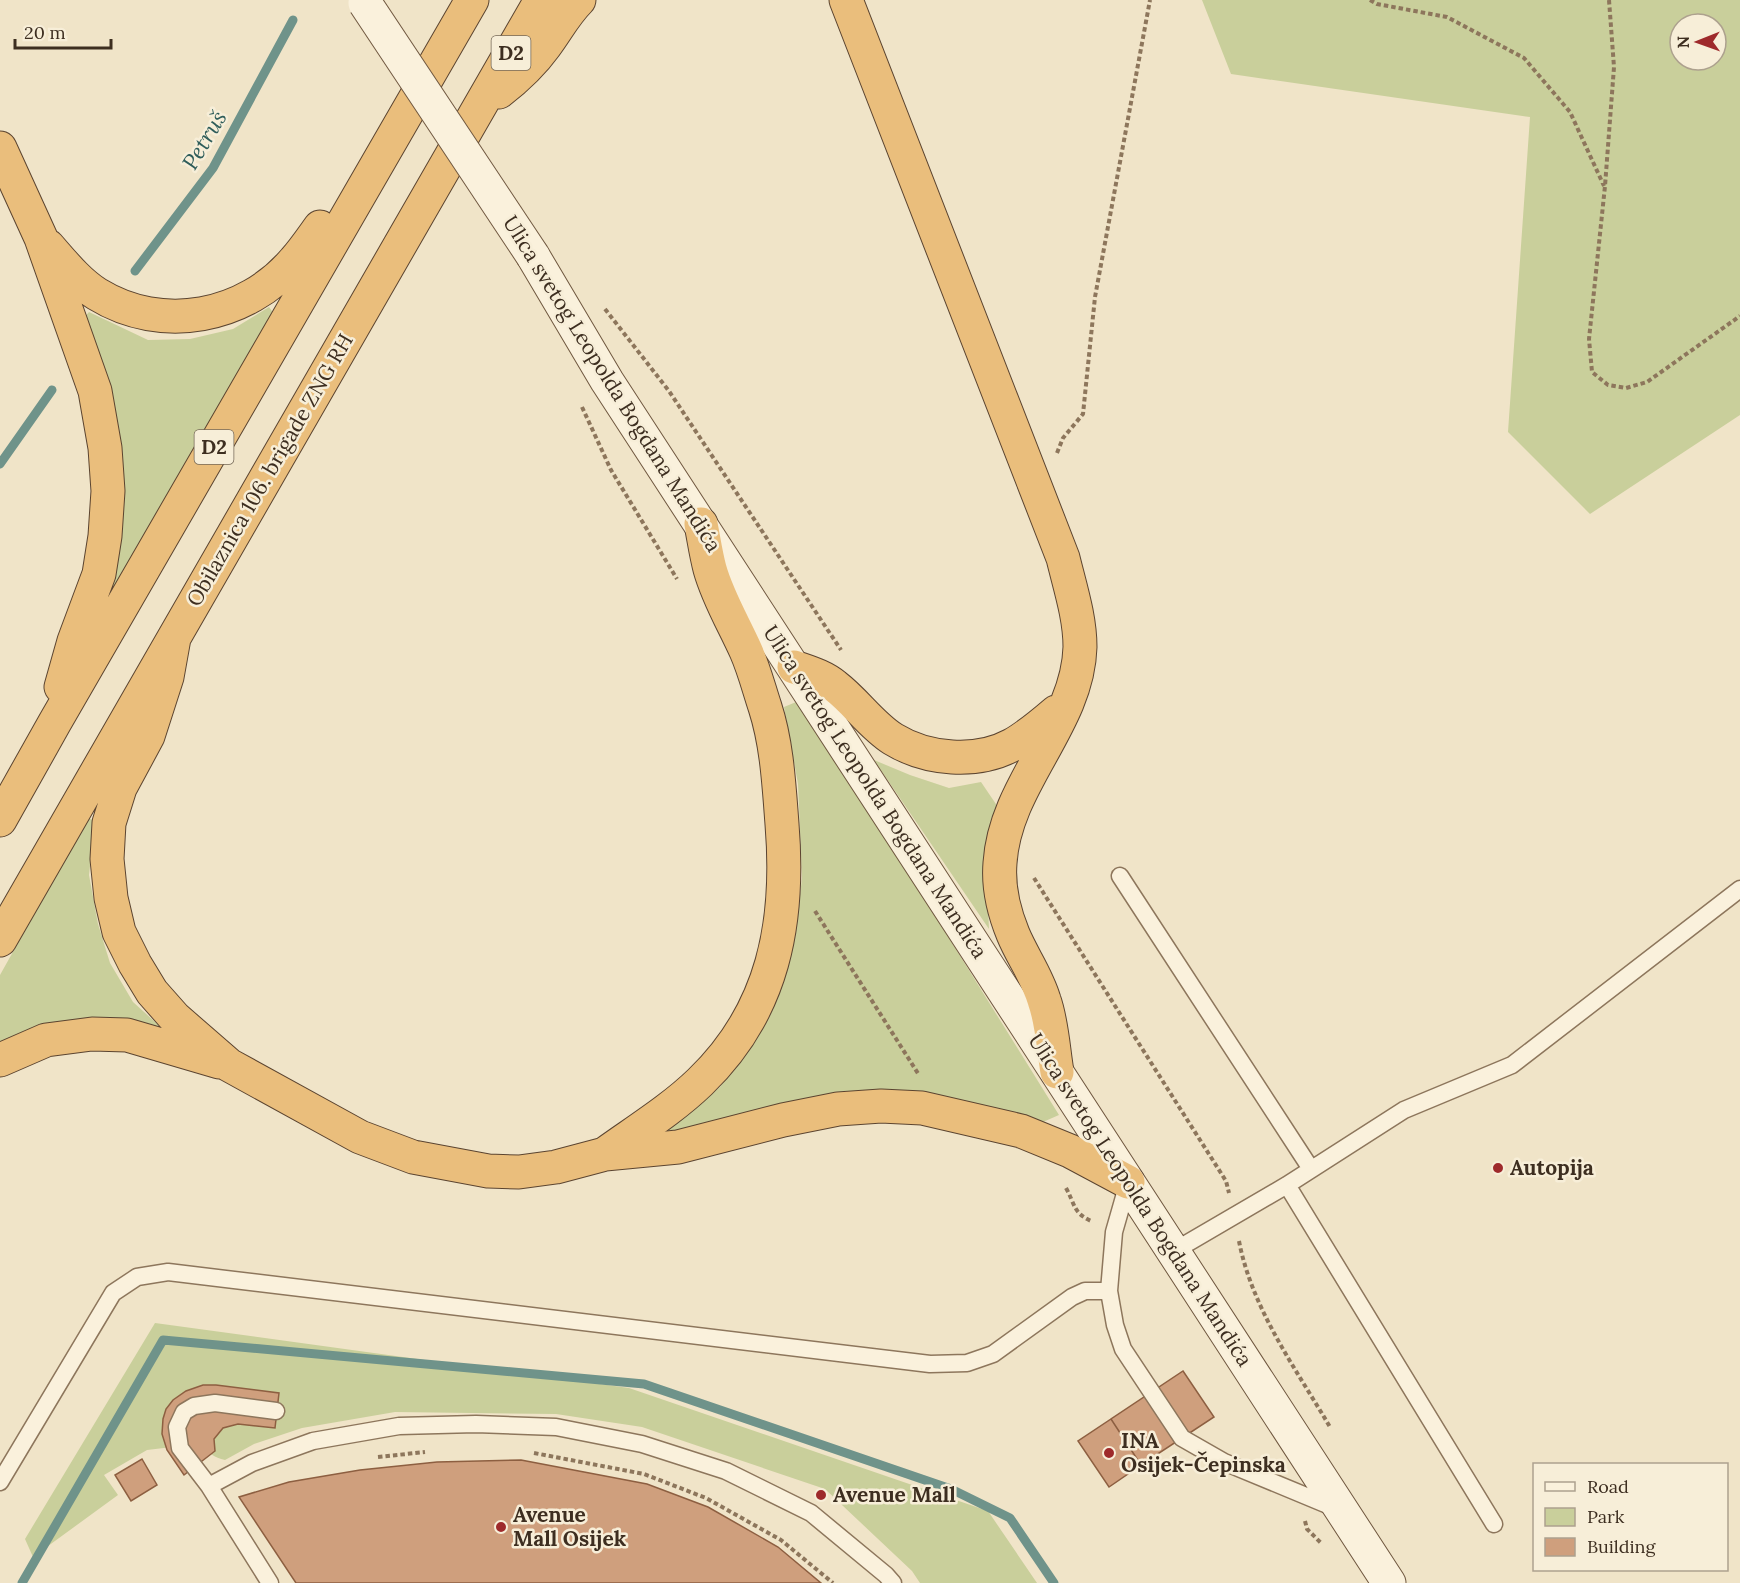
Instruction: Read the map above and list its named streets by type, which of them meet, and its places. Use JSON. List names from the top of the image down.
{
  "streets": {
    "highway": ["D2", "Obilaznica 106. brigade ZNG RH"],
    "main road": ["Ulica svetog Leopolda Bogdana Mandića"]
  },
  "water": ["Petruš"],
  "places": [
    "Autopija",
    "INA Osijek-Čepinska",
    "Avenue Mall",
    "Avenue Mall Osijek"
  ],
  "legend": ["Road", "Park", "Building"],
  "scale_bar": "20 m",
  "north": "left"
}
